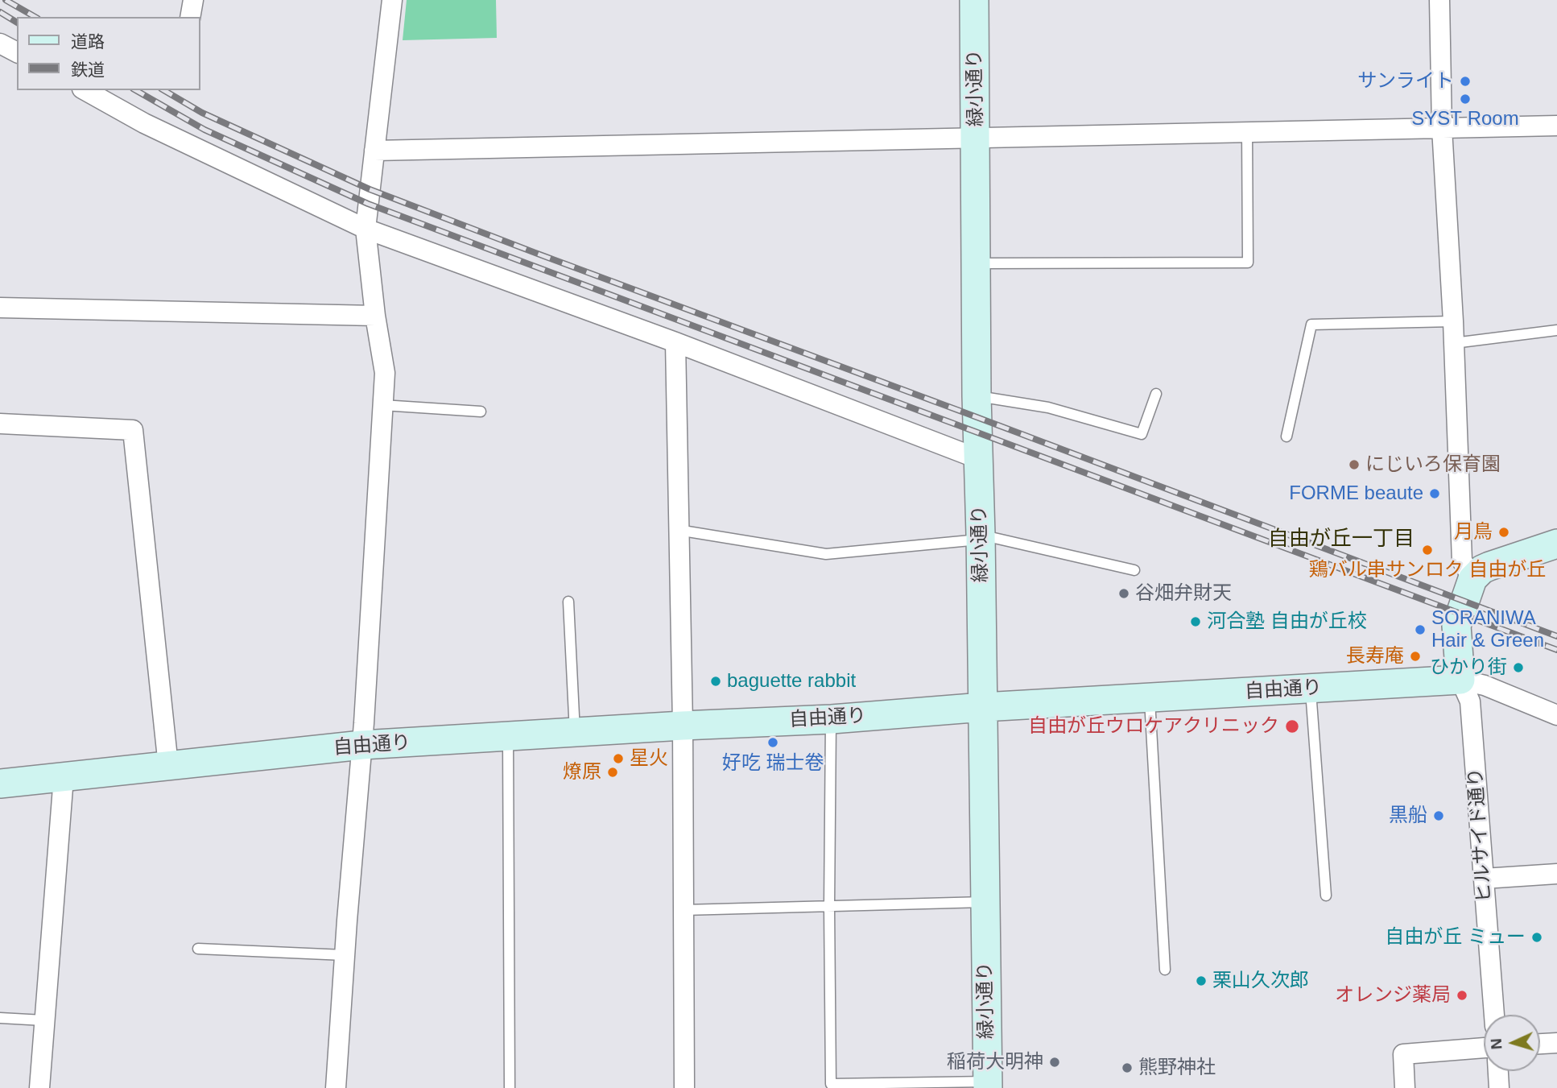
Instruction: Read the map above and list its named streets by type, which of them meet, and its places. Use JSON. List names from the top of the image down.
{
  "streets": {
    "main road": ["緑小通り", "自由通り"],
    "street": ["ヒルサイド通り"]
  },
  "crossings": [
    ["緑小通り", "自由通り"],
    ["自由通り", "ヒルサイド通り"]
  ],
  "districts": ["自由が丘一丁目"],
  "places": [
    "サンライト",
    "SYST Room",
    "にじいろ保育園",
    "FORME beaute",
    "月鳥",
    "鶏バル串サンロク 自由が丘",
    "谷畑弁財天",
    "河合塾 自由が丘校",
    "SORANIWA Hair & Green",
    "長寿庵",
    "ひかり街",
    "baguette rabbit",
    "自由が丘ウロケアクリニック",
    "好吃 瑞士卷",
    "星火",
    "燎原",
    "黒船",
    "自由が丘 ミュー",
    "栗山久次郎",
    "オレンジ薬局",
    "稲荷大明神",
    "熊野神社"
  ],
  "legend": ["道路", "鉄道"],
  "north": "left"
}
